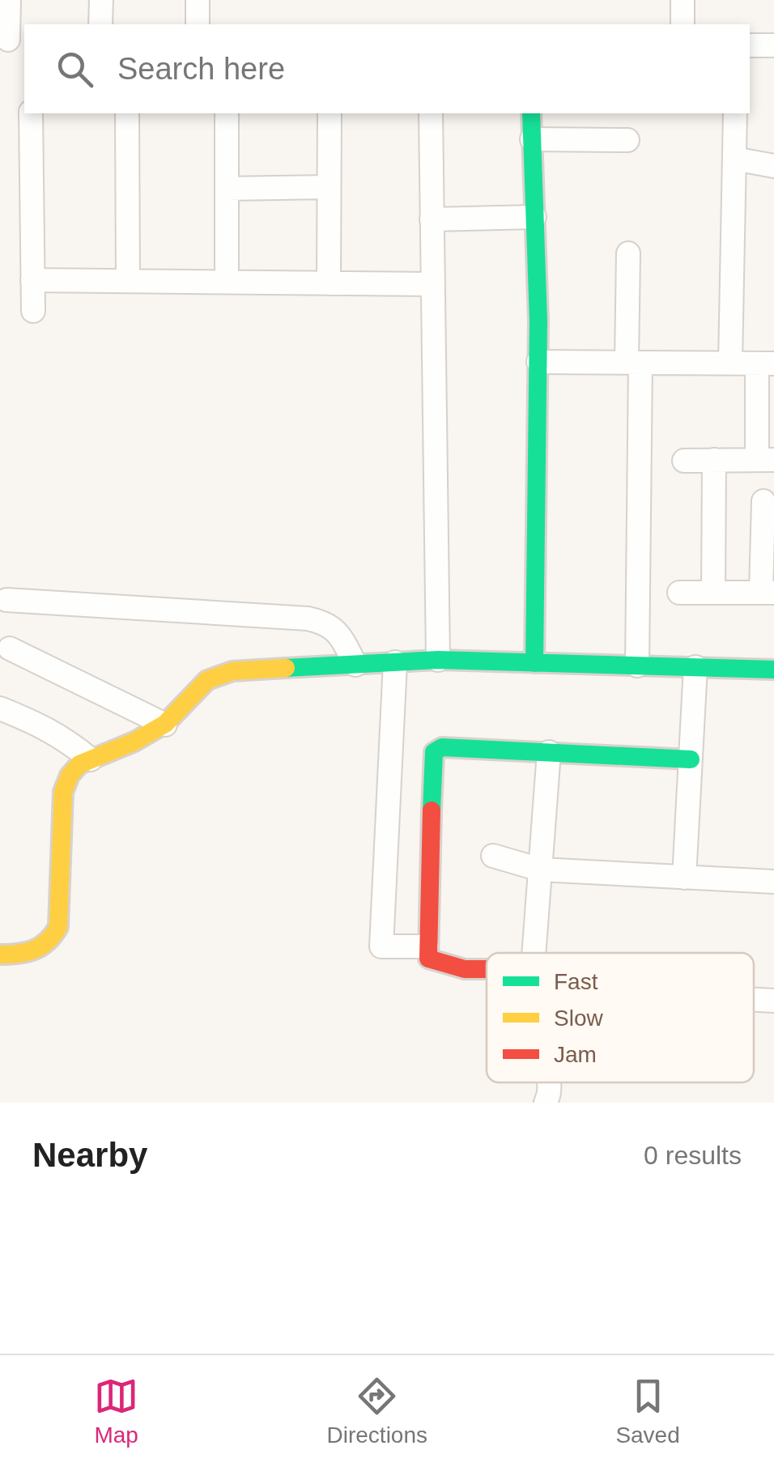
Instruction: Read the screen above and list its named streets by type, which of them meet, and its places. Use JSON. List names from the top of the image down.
{
  "legend": ["Fast", "Slow", "Jam"],
  "page": {
    "search": "Search here",
    "heading": ["Nearby", "0 results"],
    "nav": ["Map", "Directions", "Saved"]
  }
}
